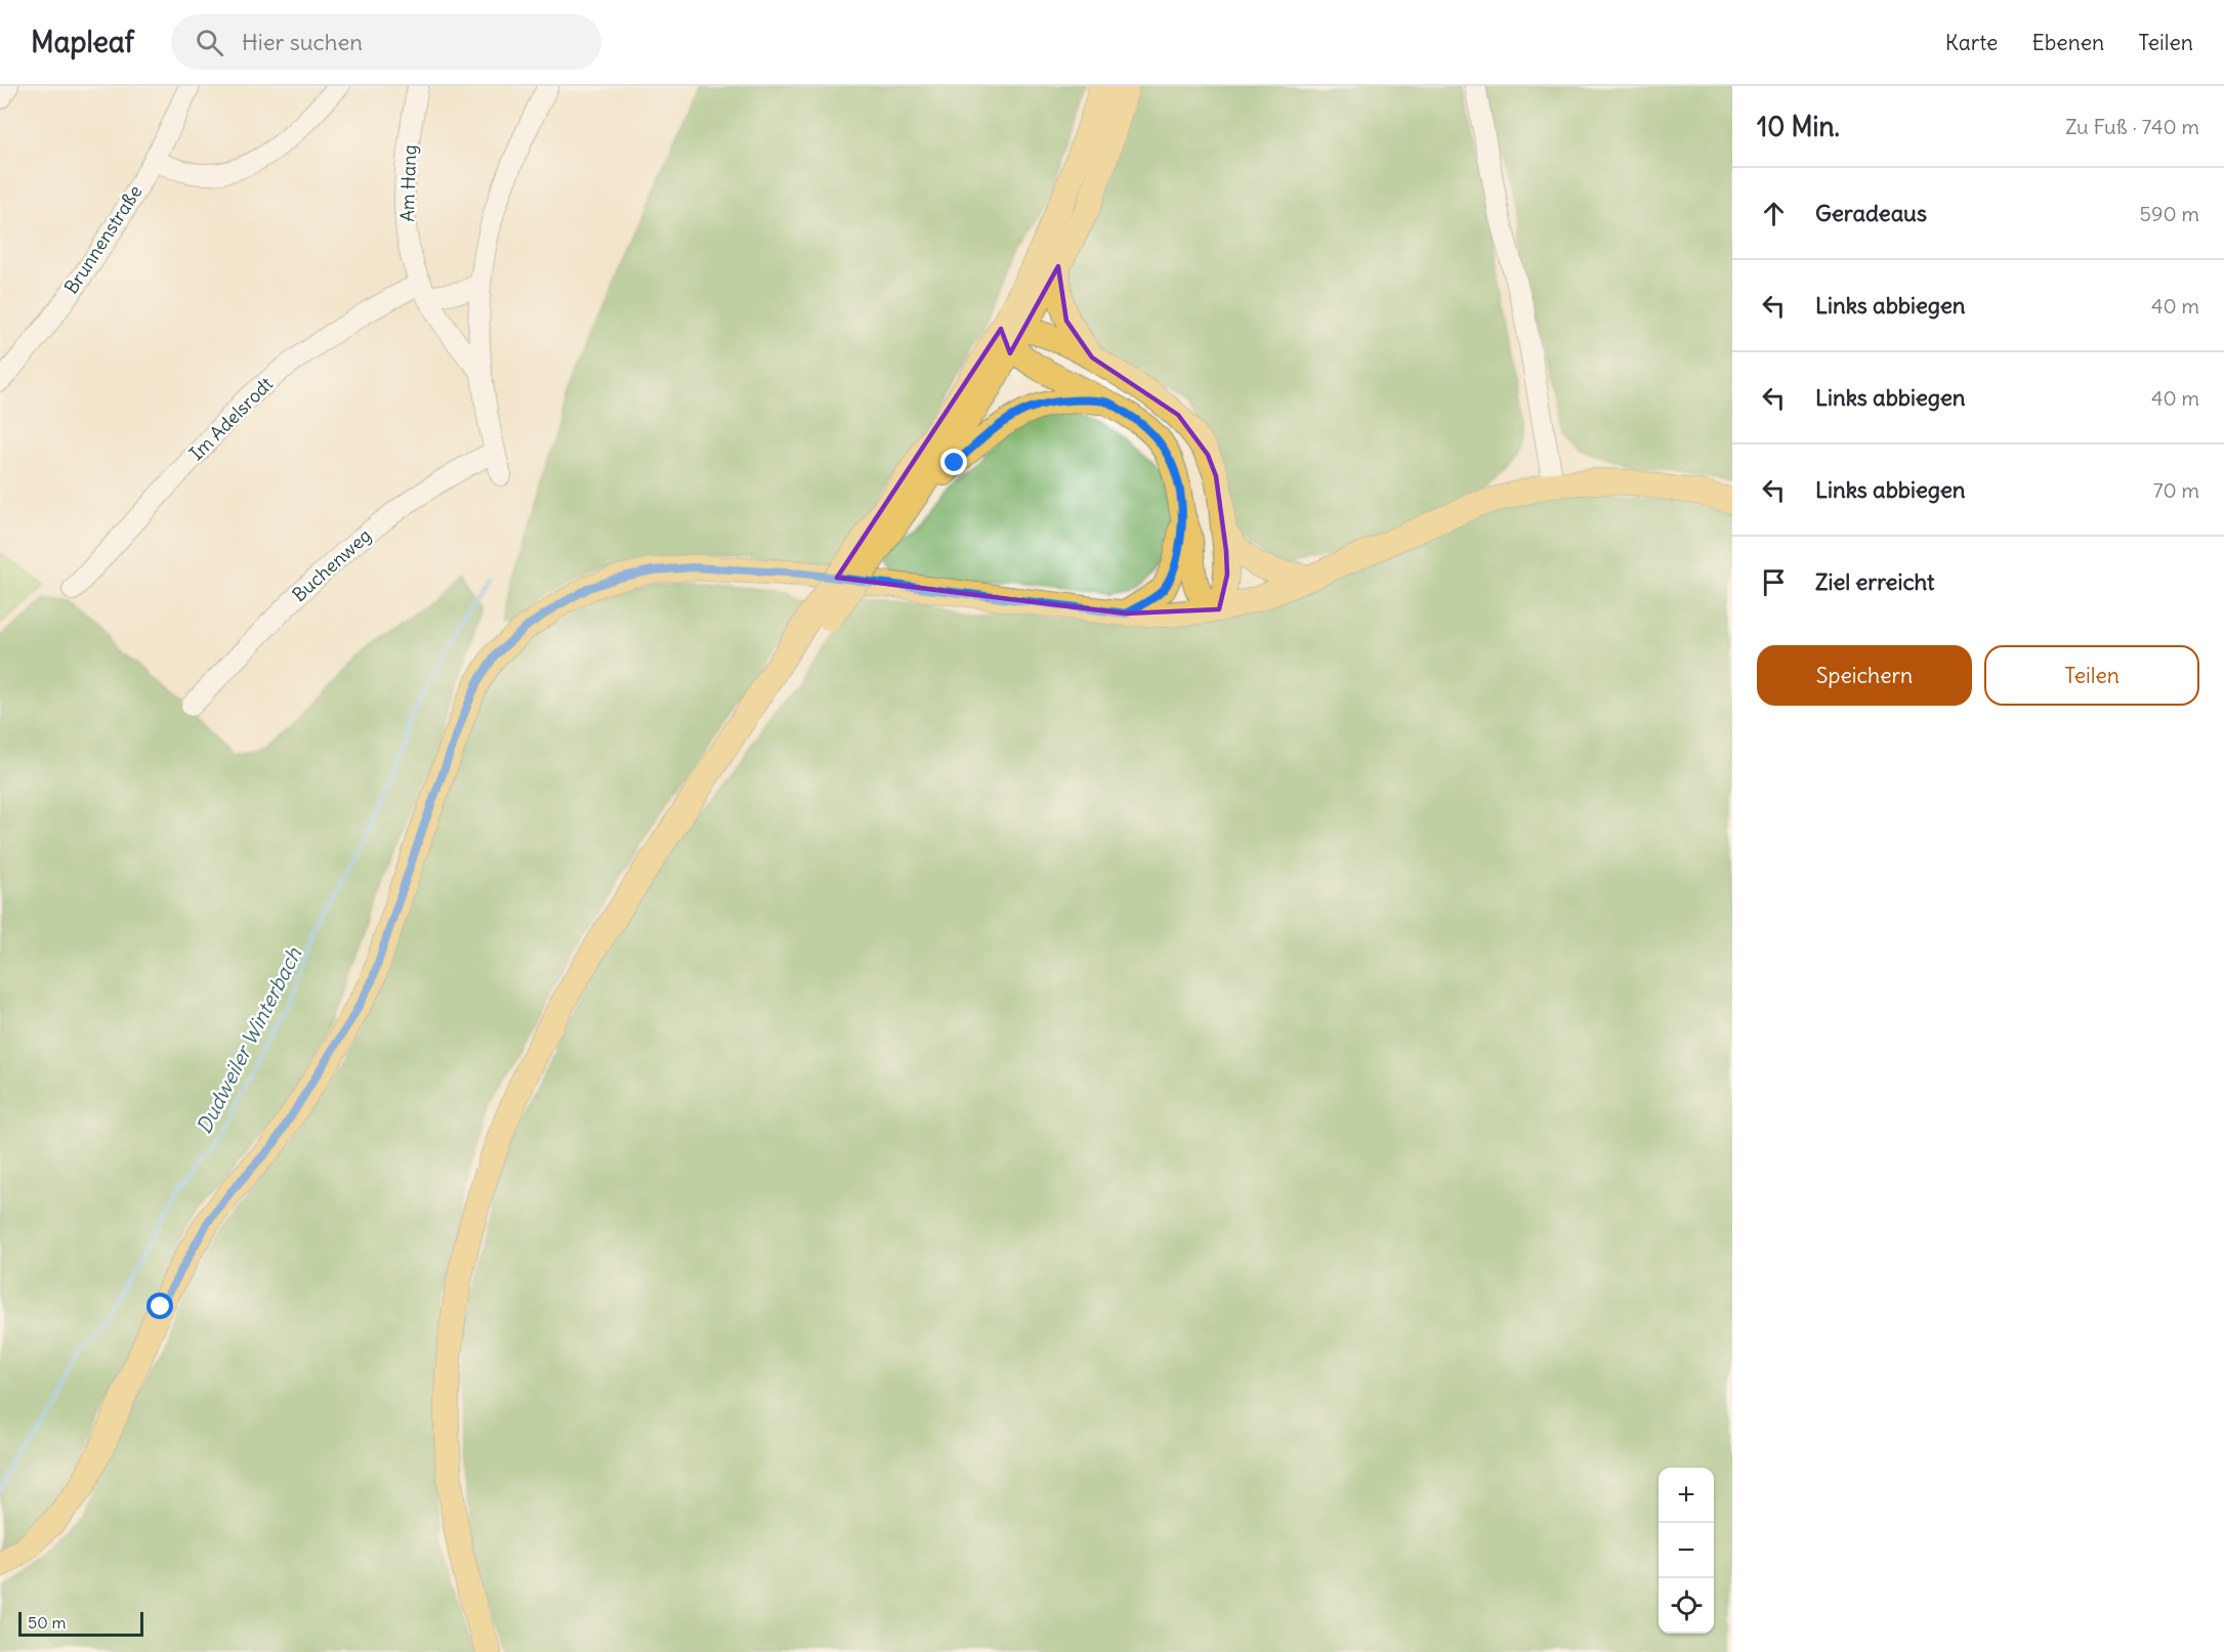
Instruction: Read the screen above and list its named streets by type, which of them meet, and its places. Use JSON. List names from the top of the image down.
{
  "streets": {
    "street": [
      "Am Hang",
      "Brunnenstraße",
      "Im Adelsrodt",
      "Buchenweg"
    ]
  },
  "crossings": [
    ["Am Hang", "Im Adelsrodt"]
  ],
  "water": ["Dudweiler Winterbach"],
  "scale_bar": "50 m",
  "page": {
    "header": "Mapleaf",
    "search": "Hier suchen",
    "nav": ["Karte", "Ebenen", "Teilen"],
    "heading": ["10 Min.", "Zu Fuß · 740 m"],
    "list": [
      ["Geradeaus", "590 m"],
      ["Links abbiegen", "40 m"],
      ["Links abbiegen", "40 m"],
      ["Links abbiegen", "70 m"],
      "Ziel erreicht"
    ],
    "buttons": ["Speichern", "Teilen"],
    "map_buttons": ["+", "−"],
    "scale": "50 m"
  }
}
